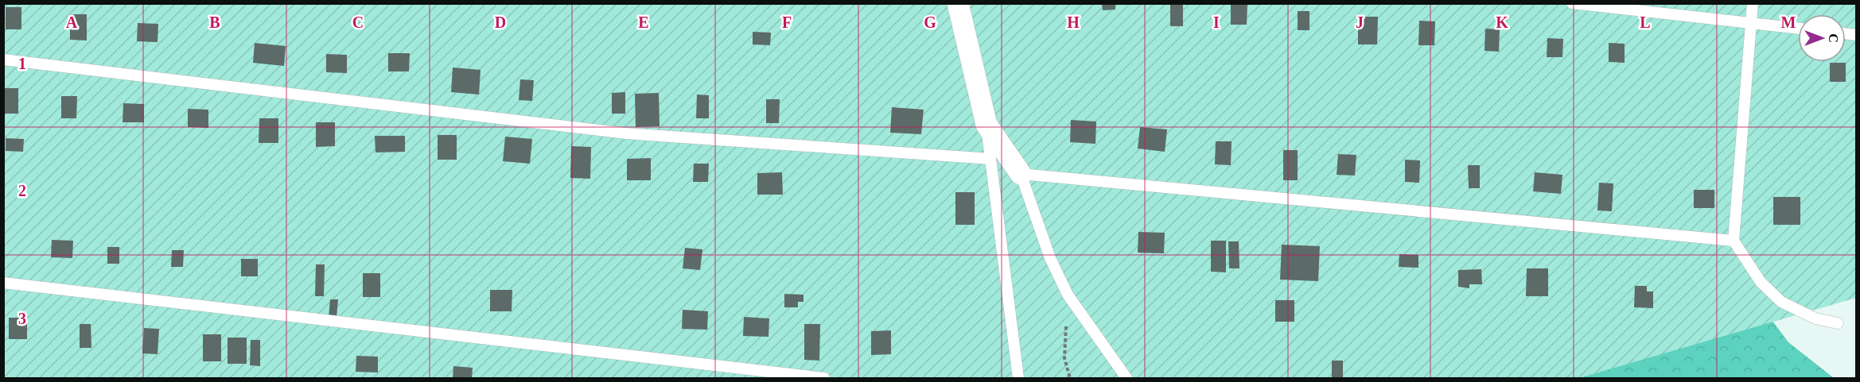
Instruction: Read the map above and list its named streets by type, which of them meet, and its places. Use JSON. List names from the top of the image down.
{
  "north": "right",
  "grid": {
    "columns": [
      "A",
      "B",
      "C",
      "D",
      "E",
      "F",
      "G",
      "H",
      "I",
      "J",
      "K",
      "L",
      "M"
    ],
    "rows": ["1", "2", "3"]
  }
}
